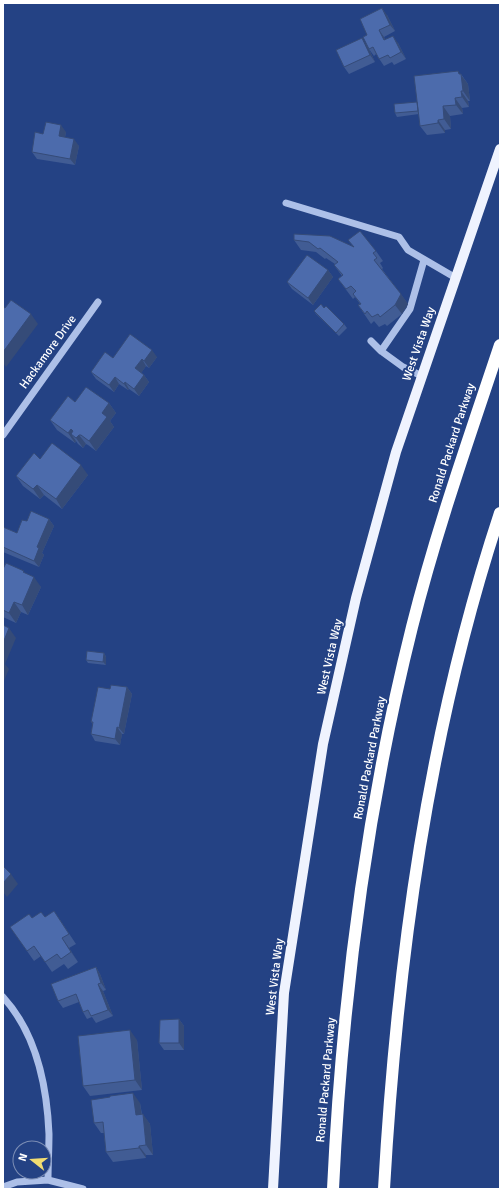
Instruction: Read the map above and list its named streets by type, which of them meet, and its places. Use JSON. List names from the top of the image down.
{
  "streets": {
    "highway": ["Ronald Packard Parkway"],
    "main road": ["West Vista Way"],
    "street": ["Hackamore Drive"]
  },
  "north": "left"
}
